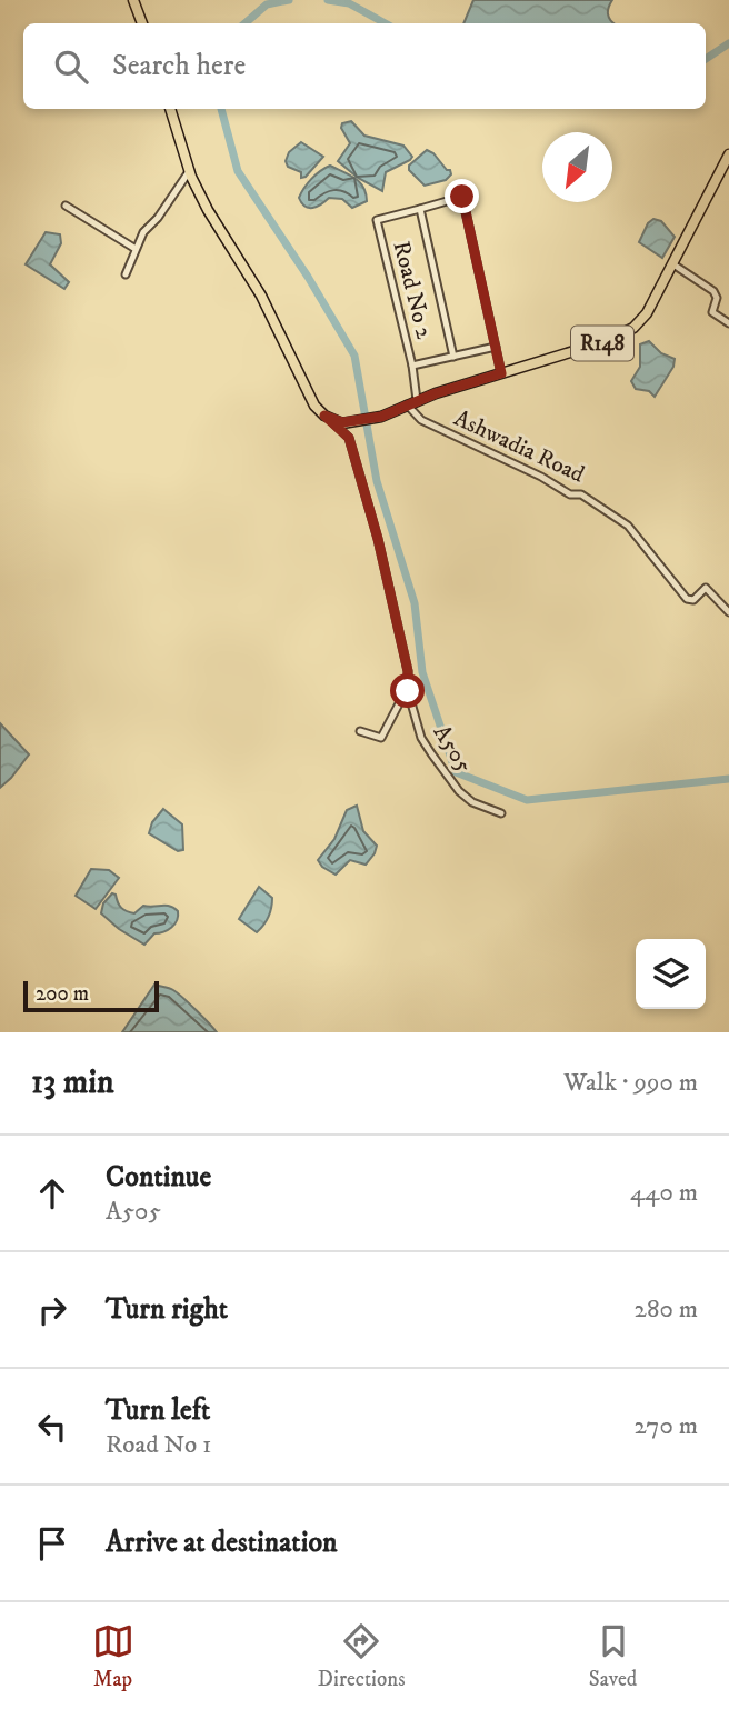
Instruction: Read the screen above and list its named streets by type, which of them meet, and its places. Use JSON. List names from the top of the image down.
{
  "streets": {
    "main road": ["R148"],
    "street": ["Road No 2", "Ashwadia Road", "A505"]
  },
  "crossings": [
    ["R148", "Ashwadia Road"],
    ["R148", "A505"]
  ],
  "scale_bar": "200 m",
  "north": "bottom left",
  "page": {
    "search": "Search here",
    "scale": "200 m",
    "heading": ["13 min", "Walk · 990 m"],
    "list": [
      ["Continue", "A505", "440 m"],
      ["Turn right", "280 m"],
      ["Turn left", "Road No 1", "270 m"],
      "Arrive at destination"
    ],
    "nav": ["Map", "Directions", "Saved"]
  }
}
